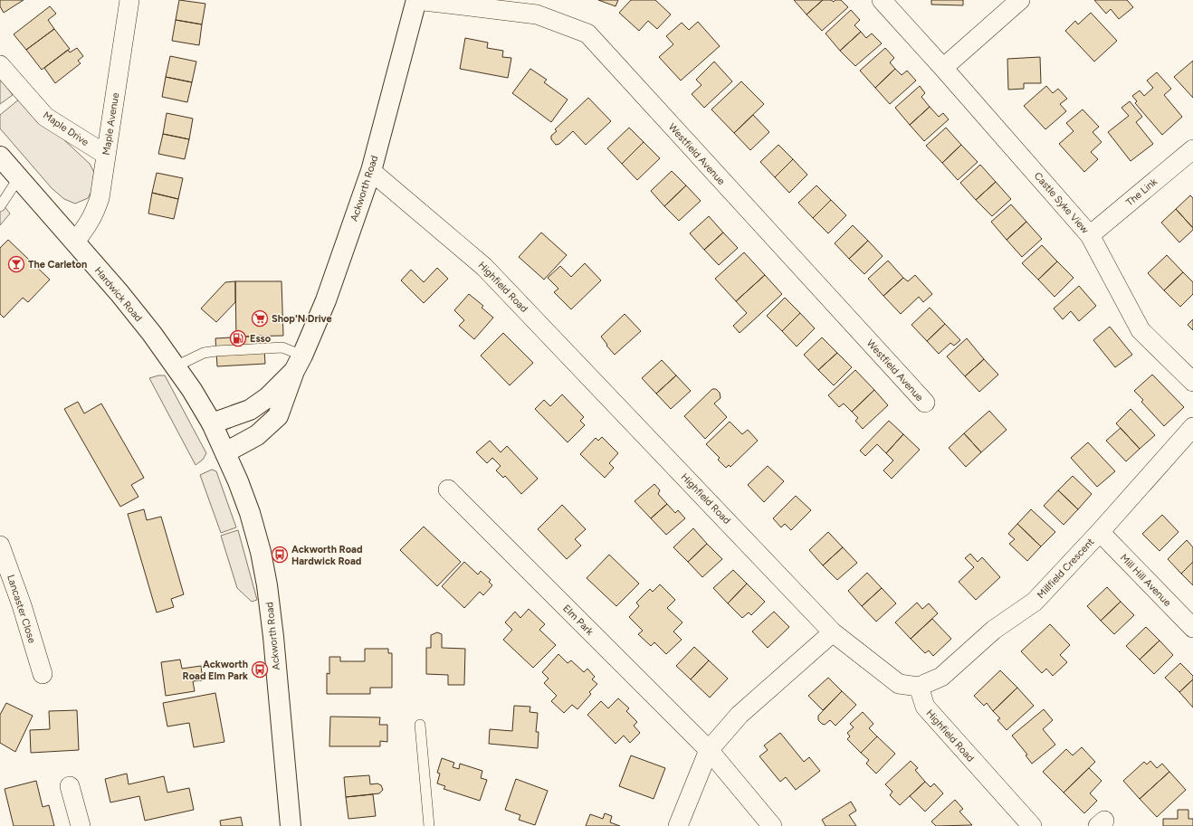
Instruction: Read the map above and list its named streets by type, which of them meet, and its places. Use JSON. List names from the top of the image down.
{
  "streets": {
    "main road": ["Ackworth Road", "Hardwick Road"],
    "street": [
      "Maple Avenue",
      "Maple Drive",
      "Westfield Avenue",
      "The Link",
      "Castle Syke View",
      "Highfield Road",
      "Millfield Crescent",
      "Mill Hill Avenue",
      "Lancaster Close",
      "Elm Park"
    ]
  },
  "crossings": [
    ["Maple Avenue", "Maple Drive"],
    ["Maple Avenue", "Hardwick Road"],
    ["Westfield Avenue", "Ackworth Road"],
    ["Ackworth Road", "Highfield Road"],
    ["Ackworth Road", "Hardwick Road"],
    ["The Link", "Castle Syke View"],
    ["Highfield Road", "Millfield Crescent"],
    ["Millfield Crescent", "Mill Hill Avenue"]
  ],
  "places": {
    "bar": ["The Carleton"],
    "supermarket": ["Shop'N Drive"],
    "fuel station": ["Esso"],
    "bus stop": ["Ackworth Road Hardwick Road", "Ackworth Road Elm Park"]
  }
}
